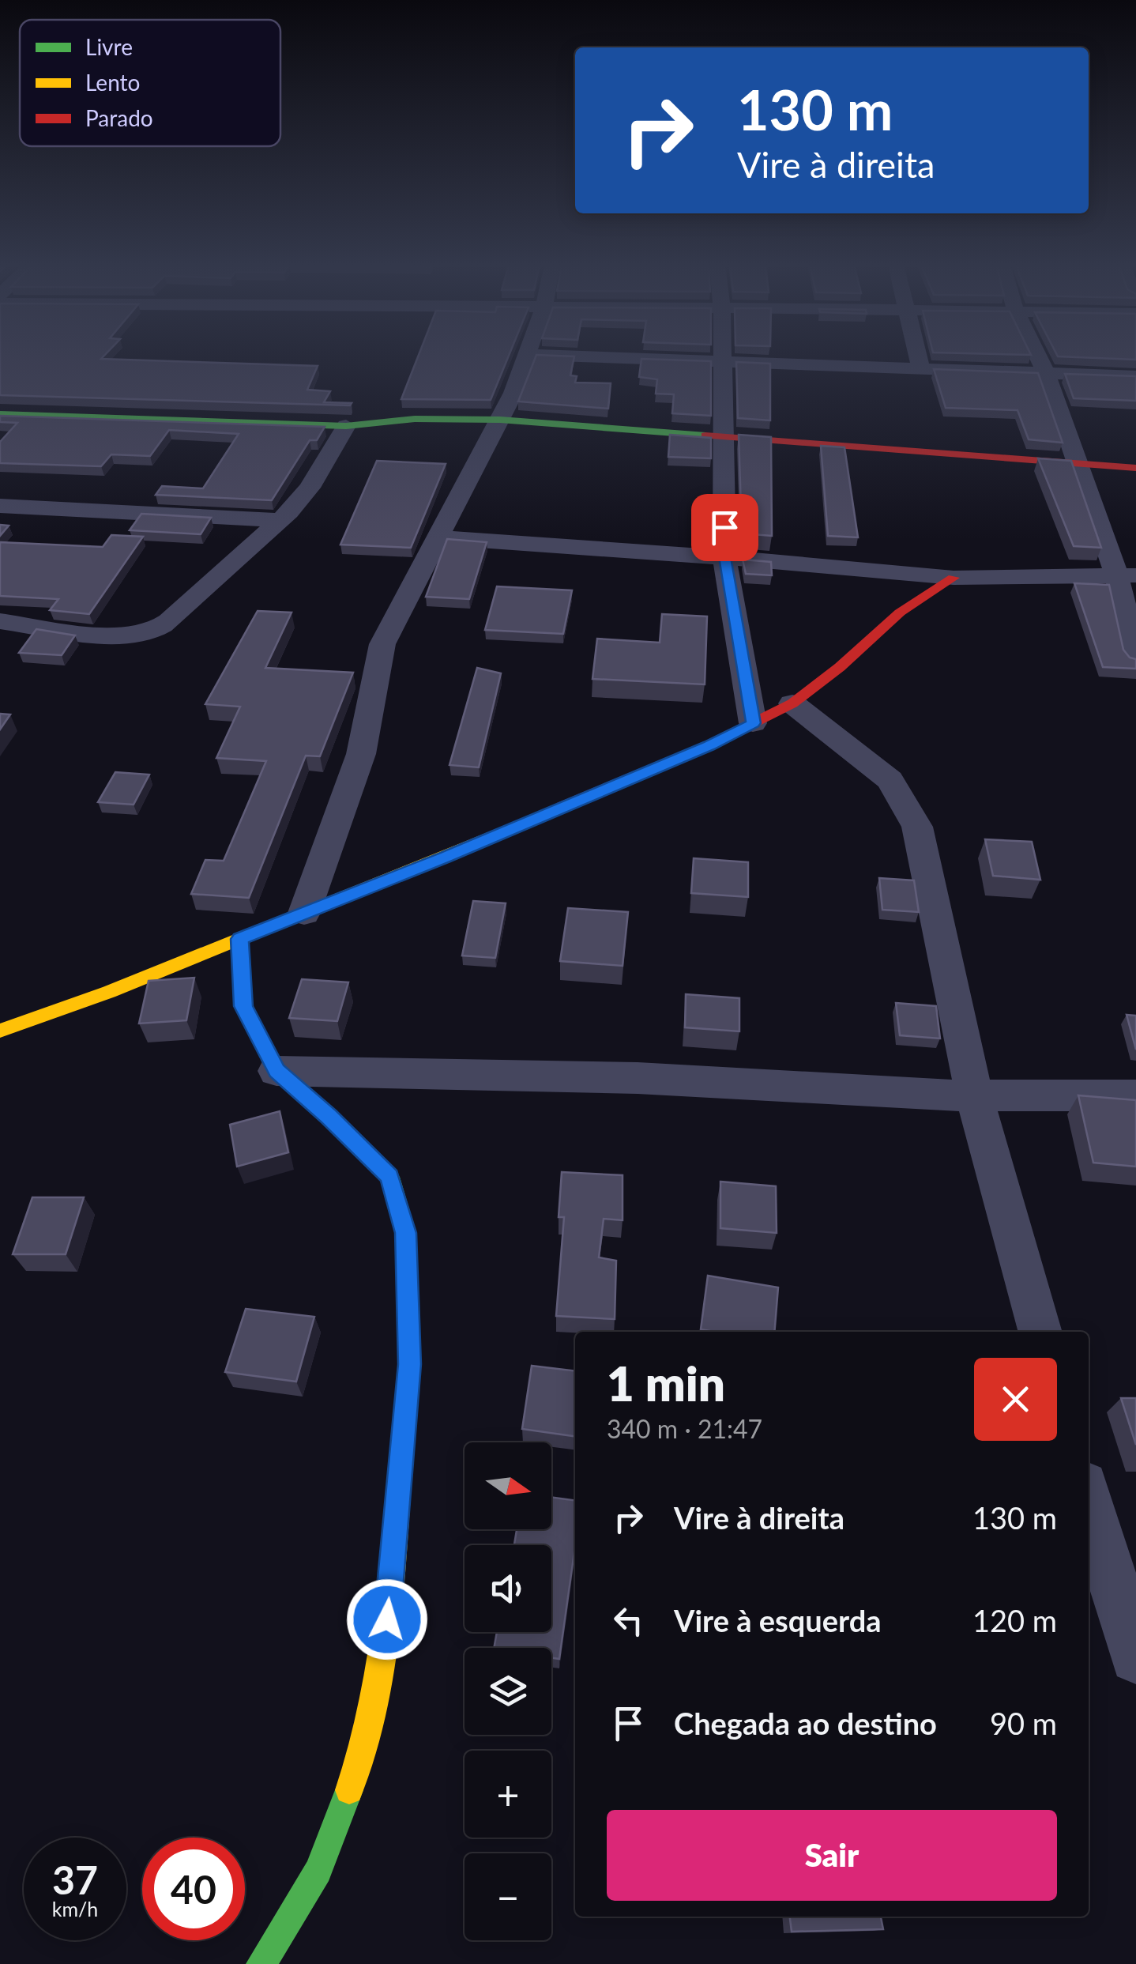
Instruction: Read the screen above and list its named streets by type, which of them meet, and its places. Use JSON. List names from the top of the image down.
{
  "legend": ["Livre", "Lento", "Parado"],
  "north": "right",
  "page": {
    "turn": ["130 m", "Vire à direita"],
    "heading": ["1 min", "340 m · 21:47"],
    "map_buttons": ["+", "−"],
    "list": [
      {
        "name": "Vire à direita",
        "value": "130 m"
      },
      {
        "name": "Vire à esquerda",
        "value": "120 m"
      },
      {
        "name": "Chegada ao destino",
        "value": "90 m"
      }
    ],
    "buttons": "Sair",
    "speed": "37 km/h",
    "limit": "40"
  }
}
